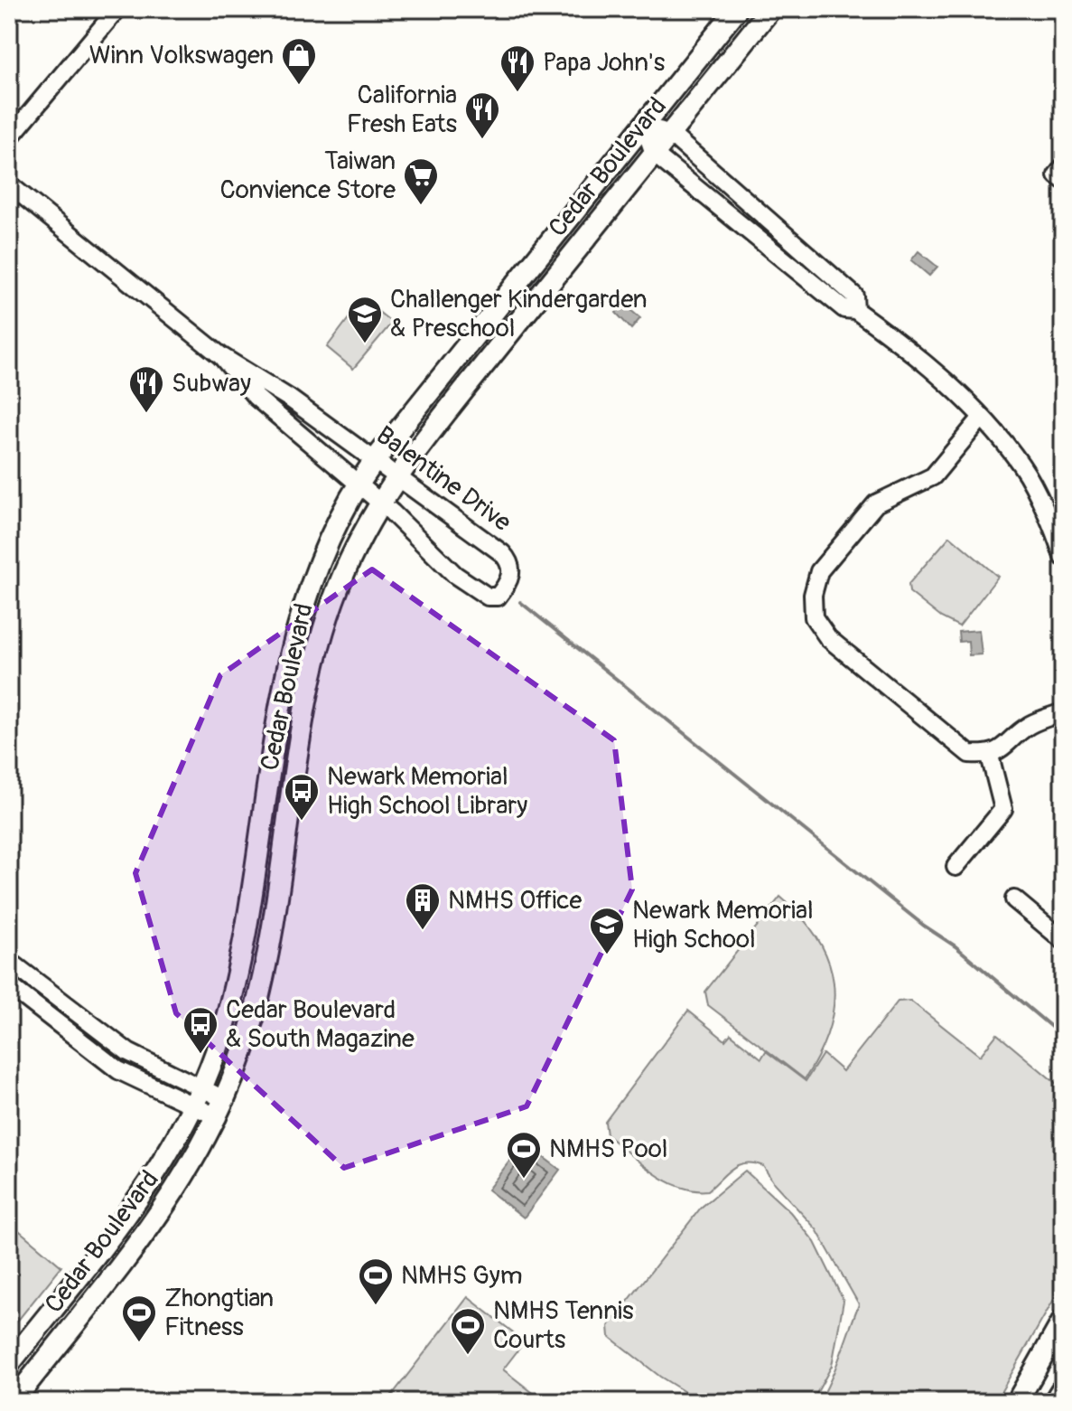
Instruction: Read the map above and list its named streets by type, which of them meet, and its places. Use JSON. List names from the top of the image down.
{
  "streets": {
    "main road": ["Cedar Boulevard"],
    "street": ["Balentine Drive"]
  },
  "crossings": [
    ["Cedar Boulevard", "Balentine Drive"]
  ],
  "places": {
    "shop": ["Winn Volkswagen"],
    "restaurant": ["Papa John's", "California Fresh Eats", "Subway"],
    "supermarket": ["Taiwan Convience Store"],
    "school or university": ["Challenger Kindergarden & Preschool", "Newark Memorial High School"],
    "bus stop": ["Newark Memorial High School Library", "Cedar Boulevard & South Magazine"],
    "building": ["NMHS Office"],
    "sports": [
      "NMHS Pool",
      "NMHS Gym",
      "Zhongtian Fitness",
      "NMHS Tennis Courts"
    ]
  }
}
